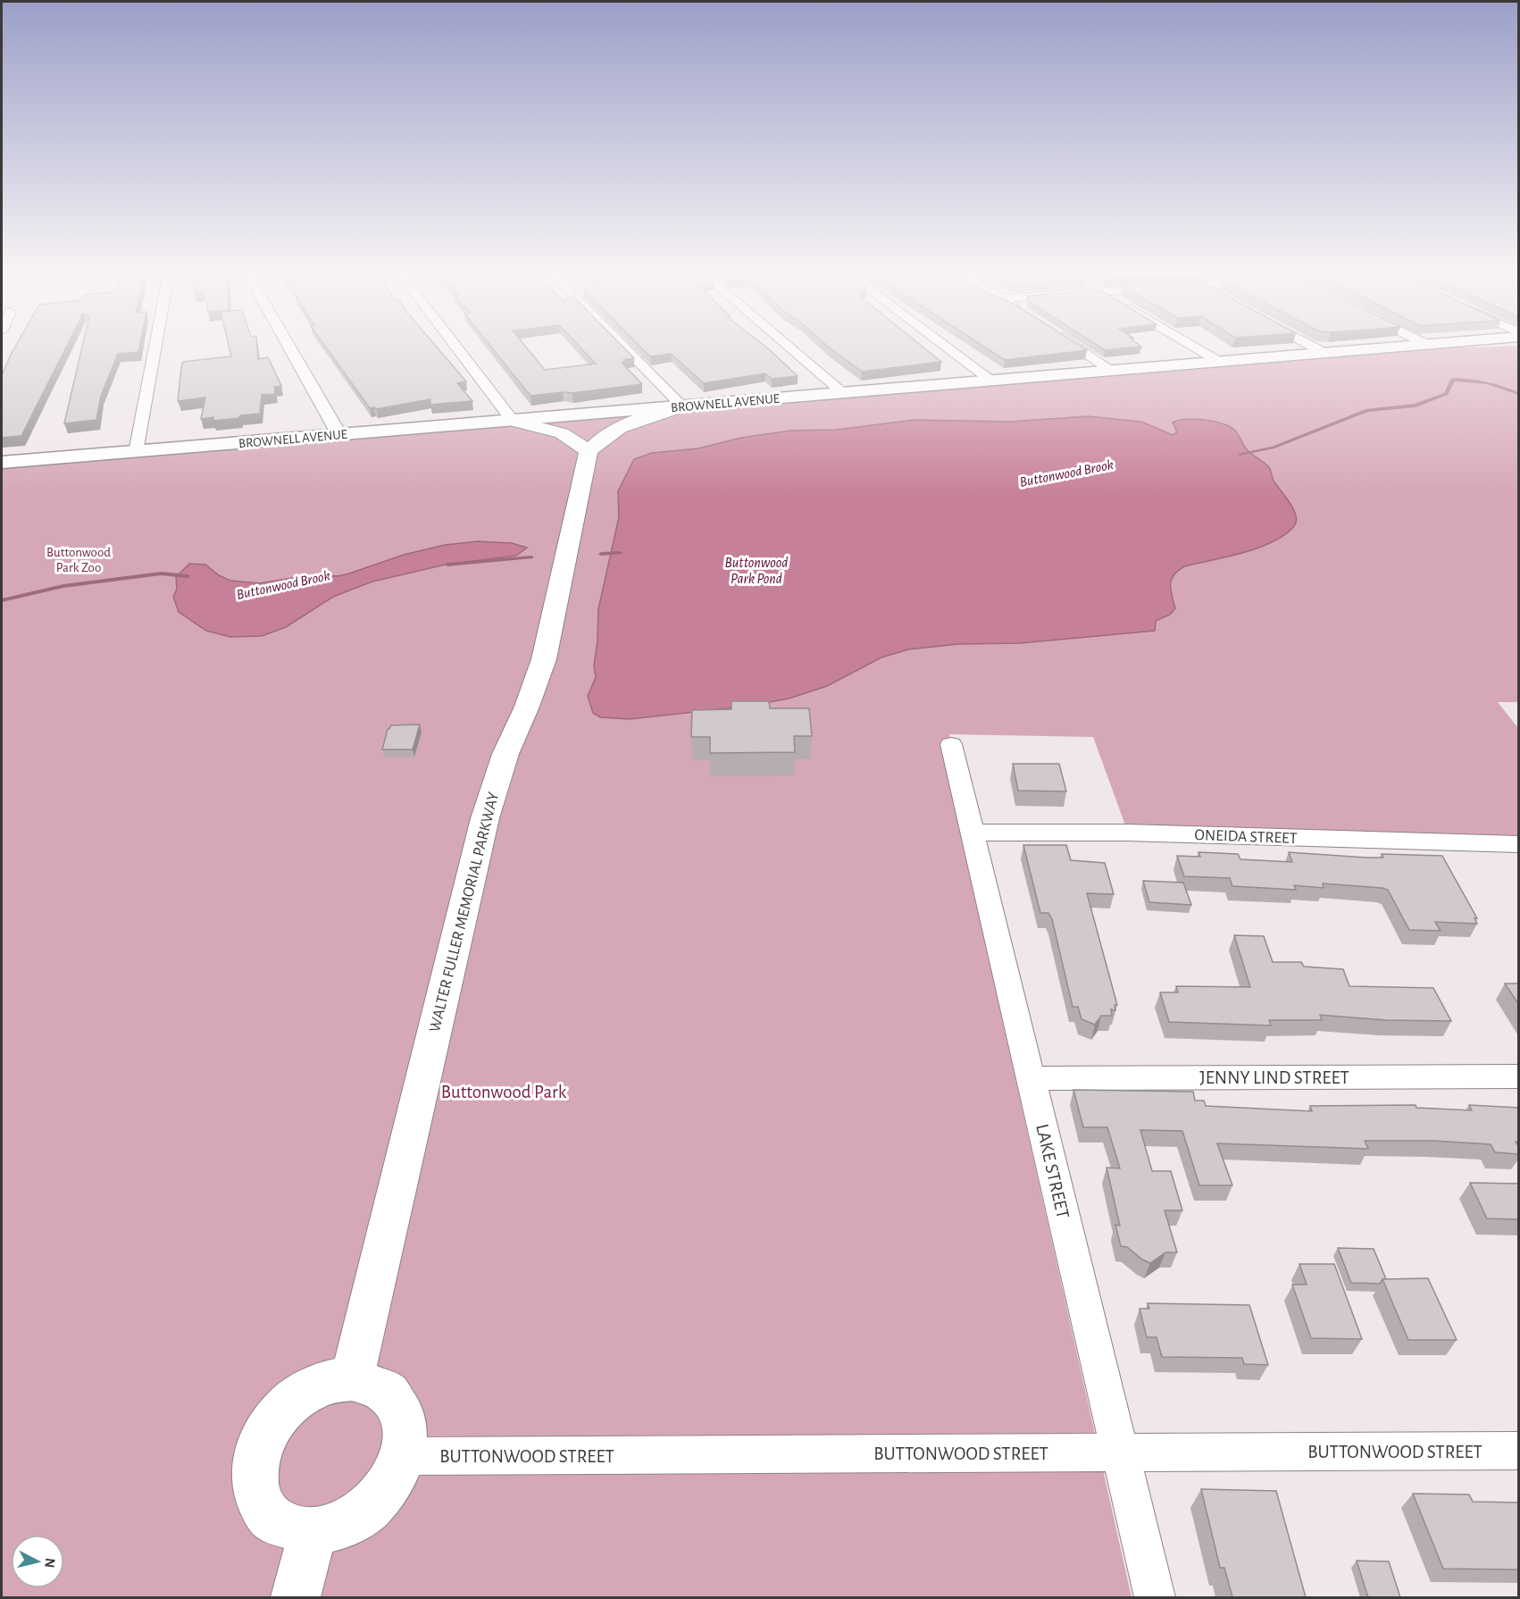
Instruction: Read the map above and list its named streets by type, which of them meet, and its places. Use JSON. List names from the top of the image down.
{
  "streets": {
    "main road": ["BROWNELL AVENUE"],
    "street": [
      "ONEIDA STREET",
      "WALTER FULLER MEMORIAL PARKWAY",
      "JENNY LIND STREET",
      "LAKE STREET",
      "BUTTONWOOD STREET"
    ]
  },
  "crossings": [
    ["ONEIDA STREET", "LAKE STREET"],
    ["WALTER FULLER MEMORIAL PARKWAY", "BUTTONWOOD STREET"],
    ["JENNY LIND STREET", "LAKE STREET"],
    ["LAKE STREET", "BUTTONWOOD STREET"]
  ],
  "water": ["Buttonwood Brook", "Buttonwood Park Pond"],
  "parks": ["Buttonwood Park Zoo", "Buttonwood Park"],
  "north": "right"
}
